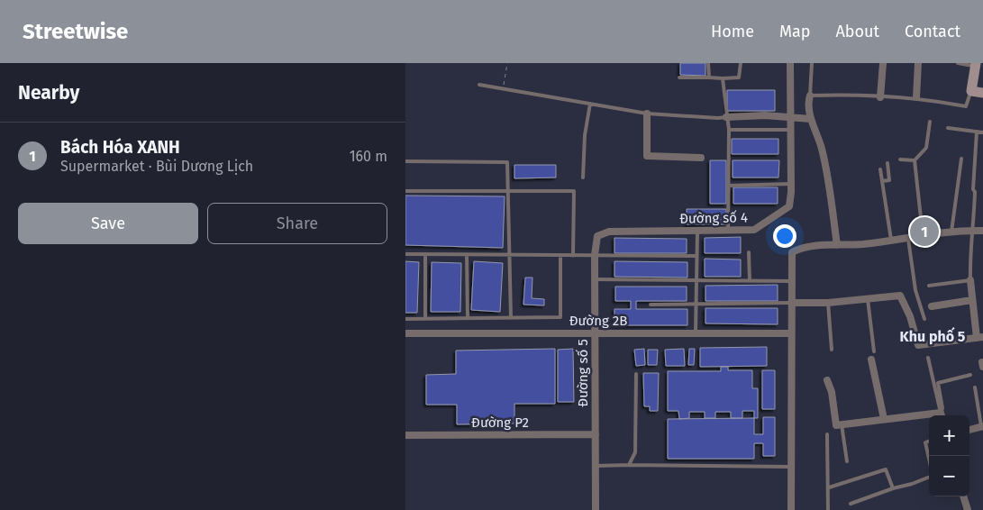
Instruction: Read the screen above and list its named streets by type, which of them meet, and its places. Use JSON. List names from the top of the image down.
{
  "streets": {
    "street": [
      "Đường số 4",
      "Đường 2B",
      "Đường số 5",
      "Đường P2"
    ]
  },
  "crossings": [
    ["Đường số 4", "Đường số 5"],
    ["Đường 2B", "Đường số 5"],
    ["Đường số 5", "Đường P2"]
  ],
  "districts": ["Khu phố 5"],
  "page": {
    "header": "Streetwise",
    "nav": [
      "Home",
      "Map",
      "About",
      "Contact"
    ],
    "heading": "Nearby",
    "list": [
      {
        "mark": "1",
        "name": "Bách Hóa XANH",
        "note": "Supermarket · Bùi Dương Lịch",
        "value": "160 m"
      }
    ],
    "buttons": ["Save", "Share"],
    "pins": "1",
    "map_buttons": ["+", "−"]
  }
}
